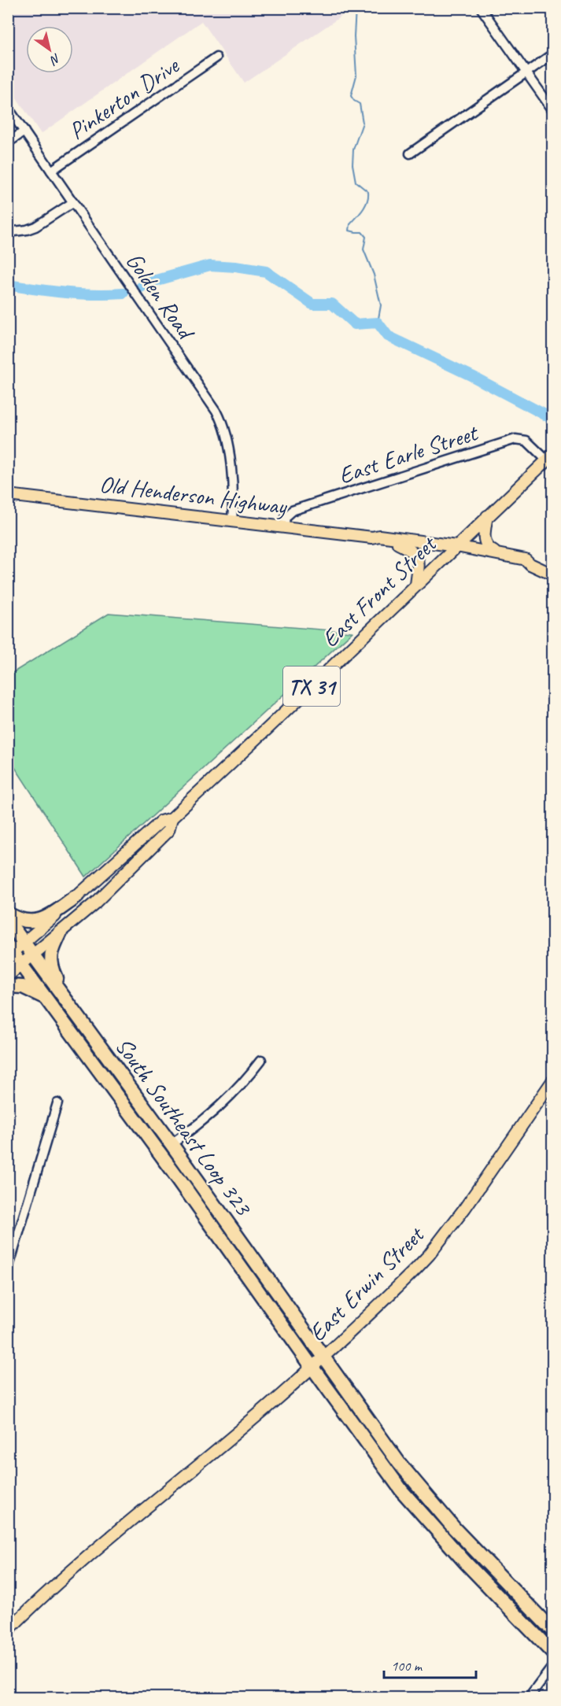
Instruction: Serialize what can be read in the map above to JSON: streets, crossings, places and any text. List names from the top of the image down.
{
  "streets": {
    "highway": ["South Southeast Loop 323"],
    "main road": [
      "Old Henderson Highway",
      "East Front Street",
      "TX 31",
      "East Erwin Street"
    ],
    "street": ["Pinkerton Drive", "Golden Road", "East Earle Street"]
  },
  "crossings": [
    ["Pinkerton Drive", "Golden Road"],
    ["Golden Road", "Old Henderson Highway"],
    ["East Earle Street", "Old Henderson Highway"],
    ["East Earle Street", "East Front Street"],
    ["Old Henderson Highway", "East Front Street"],
    ["East Front Street", "South Southeast Loop 323"],
    ["South Southeast Loop 323", "East Erwin Street"]
  ],
  "scale_bar": "100 m",
  "north": "bottom right"
}
